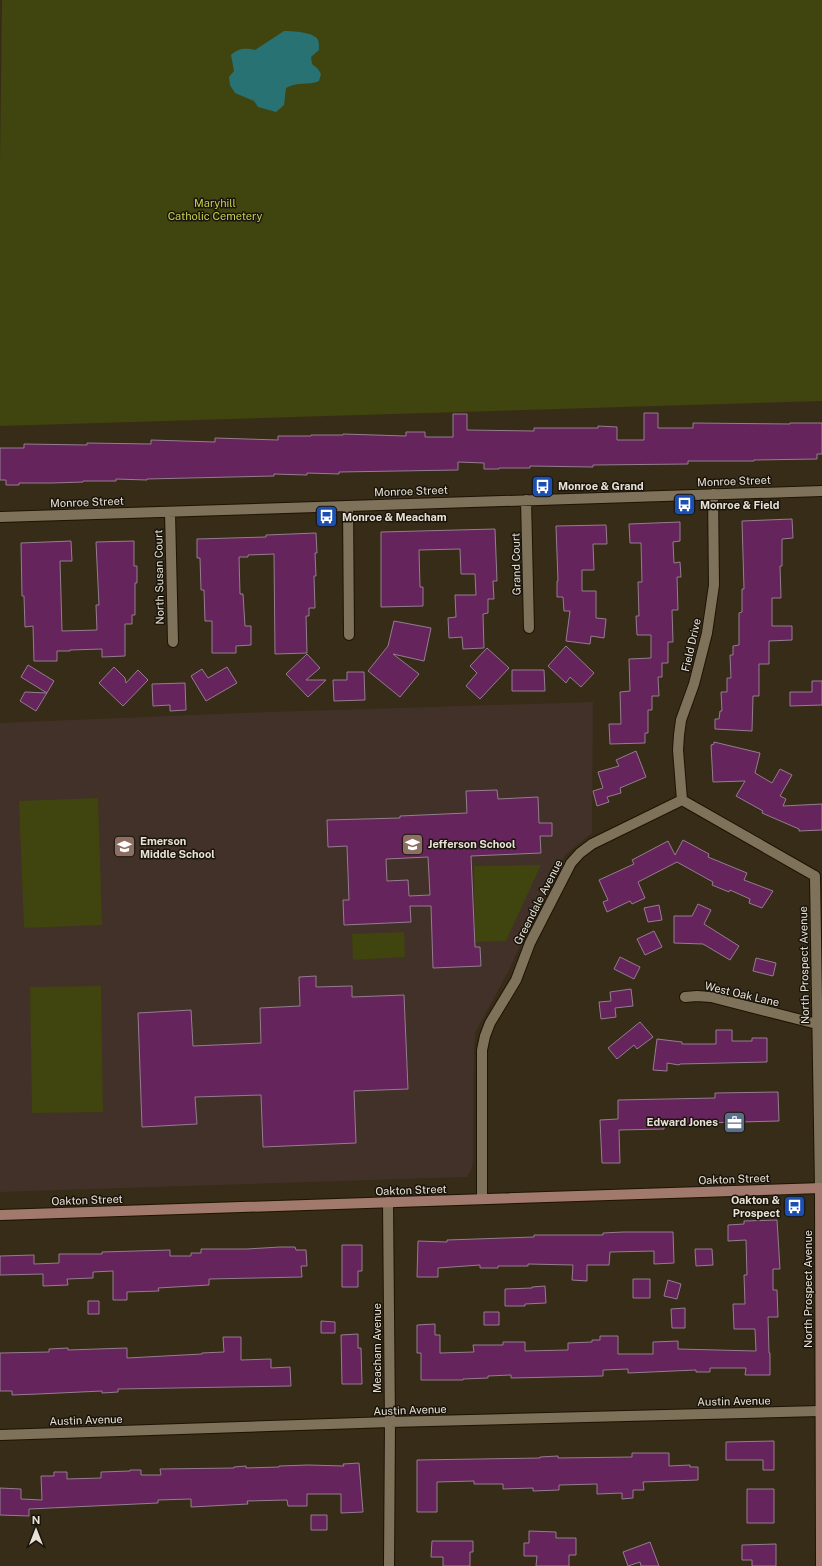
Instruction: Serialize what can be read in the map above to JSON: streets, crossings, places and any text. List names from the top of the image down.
{
  "streets": {
    "main road": ["North Prospect Avenue", "Oakton Street"],
    "street": [
      "Monroe Street",
      "Grand Court",
      "North Susan Court",
      "Field Drive",
      "Greendale Avenue",
      "West Oak Lane",
      "Meacham Avenue",
      "Austin Avenue"
    ]
  },
  "crossings": [
    ["Monroe Street", "Grand Court"],
    ["Monroe Street", "North Susan Court"],
    ["Monroe Street", "Field Drive"],
    ["Field Drive", "Greendale Avenue"],
    ["Greendale Avenue", "Oakton Street"],
    ["North Prospect Avenue", "West Oak Lane"],
    ["North Prospect Avenue", "Oakton Street"],
    ["North Prospect Avenue", "Austin Avenue"],
    ["Oakton Street", "Meacham Avenue"],
    ["Meacham Avenue", "Austin Avenue"]
  ],
  "parks": ["Maryhill Catholic Cemetery"],
  "places": {
    "bus stop": [
      "Monroe & Grand",
      "Monroe & Field",
      "Monroe & Meacham",
      "Oakton & Prospect"
    ],
    "school or university": ["Jefferson School", "Emerson Middle School"],
    "office": ["Edward Jones"]
  },
  "north": "top"
}
